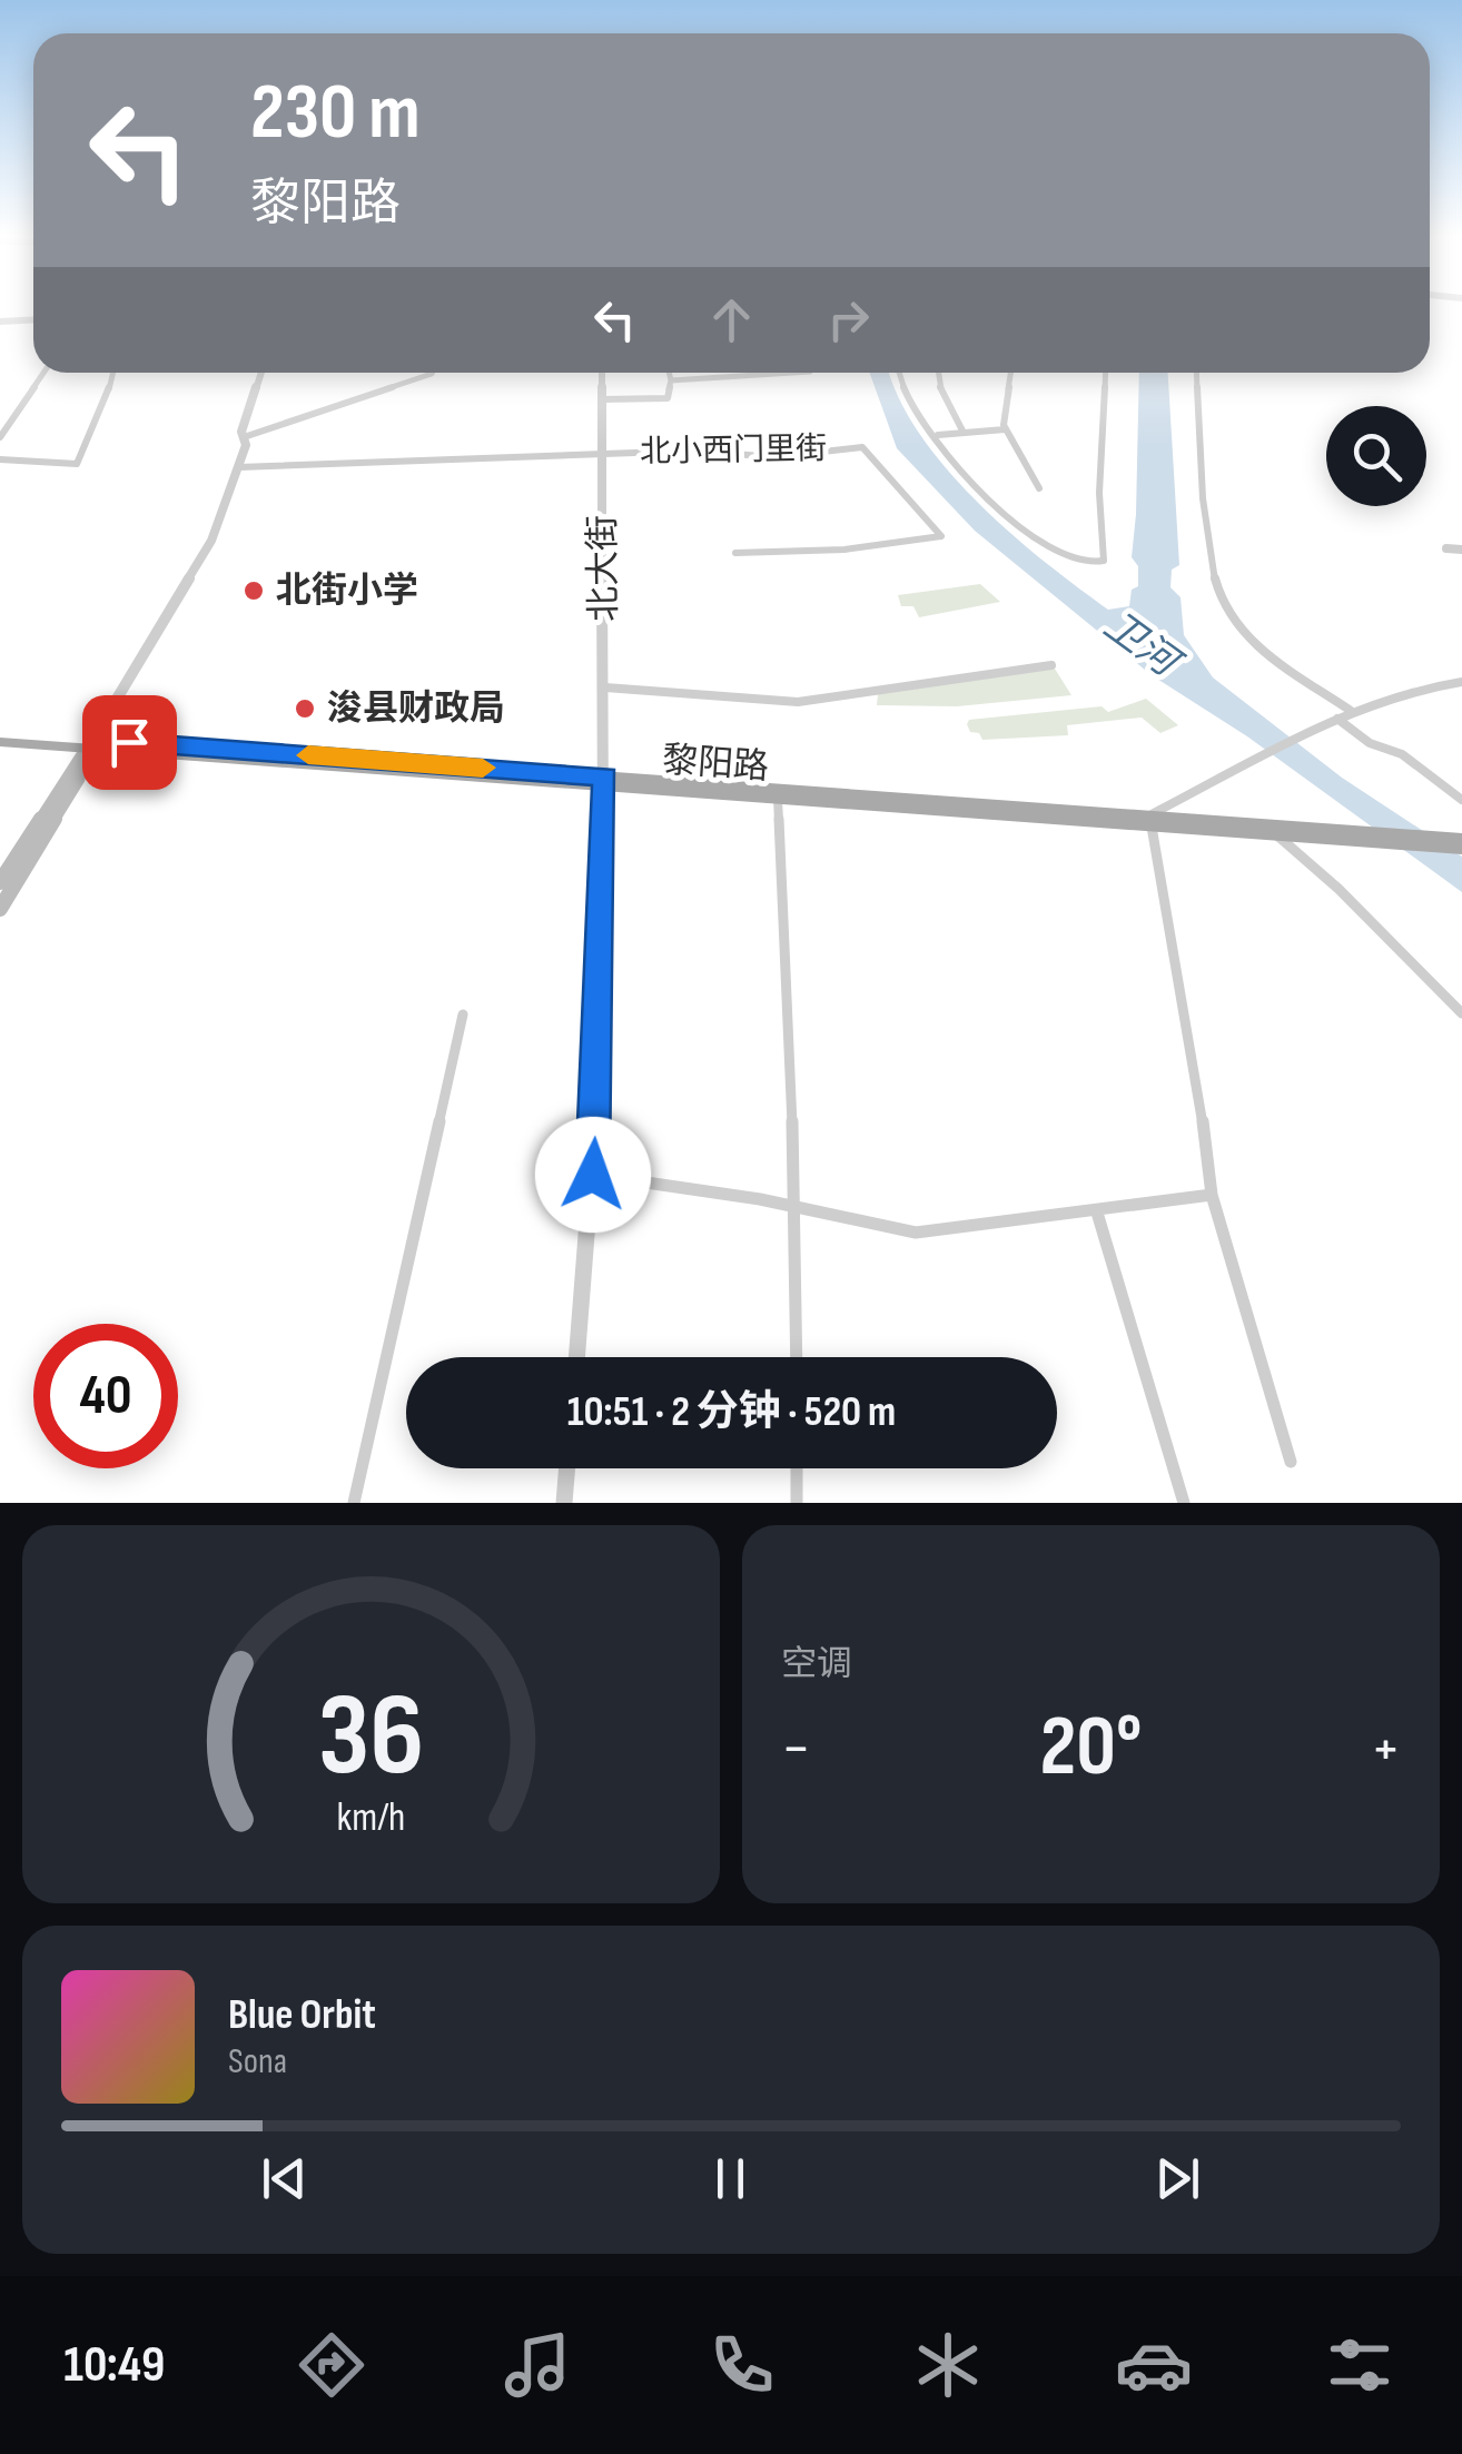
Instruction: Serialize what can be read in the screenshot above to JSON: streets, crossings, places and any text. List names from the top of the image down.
{
  "streets": {
    "main road": ["黎阳路"],
    "street": ["北小西门里街", "北大街"]
  },
  "crossings": [
    ["北小西门里街", "北大街"],
    ["北大街", "黎阳路"]
  ],
  "water": ["卫河"],
  "places": ["北街小学", "浚县财政局"],
  "page": {
    "turn": ["230 m", "黎阳路"],
    "limit": "40",
    "trip": "10:51 · 2 分钟 · 520 m",
    "tile": "空调",
    "heat": ["−", "20°", "+"],
    "song": ["Blue Orbit", "Sona"],
    "tabs": "10:49",
    "gauge": ["36", "km/h"]
  }
}
